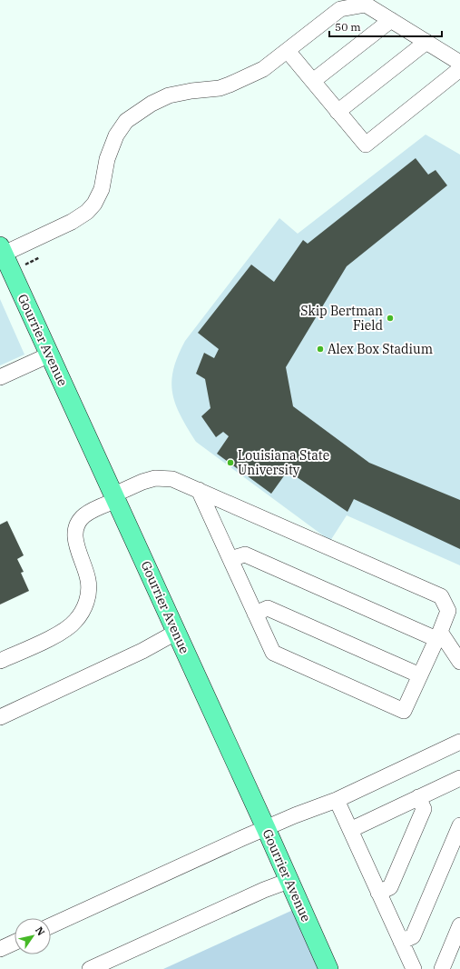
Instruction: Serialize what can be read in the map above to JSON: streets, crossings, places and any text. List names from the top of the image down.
{
  "streets": {
    "main road": ["Gourrier Avenue"]
  },
  "places": ["Skip Bertman Field", "Alex Box Stadium", "Louisiana State University"],
  "scale_bar": "50 m",
  "north": "top right"
}
